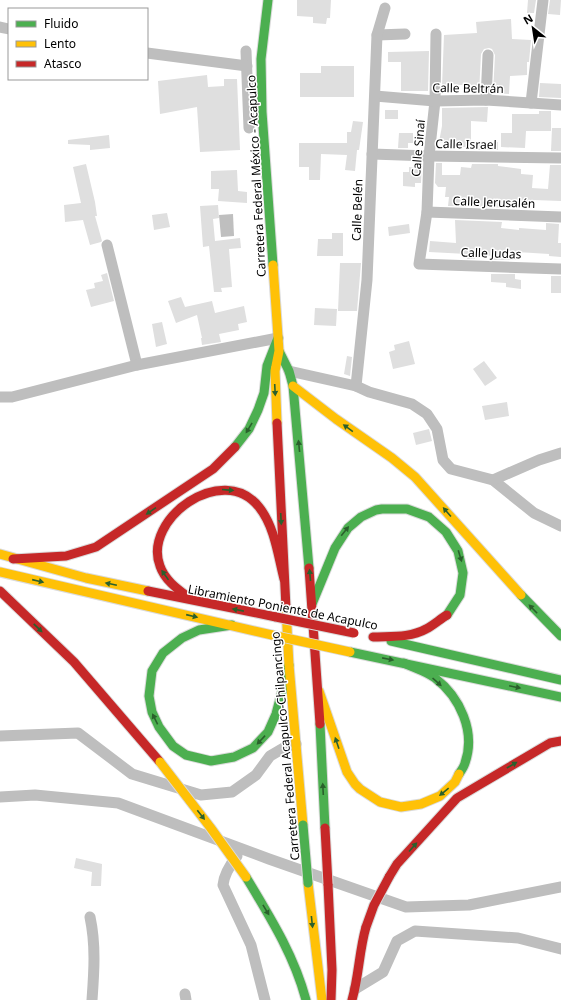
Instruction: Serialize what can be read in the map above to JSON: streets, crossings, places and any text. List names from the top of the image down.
{
  "streets": {
    "main road": ["Carretera Federal México - Acapulco", "Libramiento Poniente de Acapulco", "Carretera Federal Acapulco-Chilpancingo"],
    "street": [
      "Calle Beltrán",
      "Calle Israel",
      "Calle Sinaí",
      "Calle Jerusalén",
      "Calle Belén",
      "Calle Judas"
    ]
  },
  "crossings": [
    ["Calle Beltrán", "Calle Sinaí"],
    ["Calle Beltrán", "Calle Belén"],
    ["Calle Israel", "Calle Sinaí"],
    ["Calle Israel", "Calle Belén"],
    ["Calle Sinaí", "Calle Jerusalén"],
    ["Calle Sinaí", "Calle Judas"],
    ["Carretera Federal México - Acapulco", "Carretera Federal Acapulco-Chilpancingo"]
  ],
  "legend": ["Fluido", "Lento", "Atasco"],
  "north": "top left"
}
